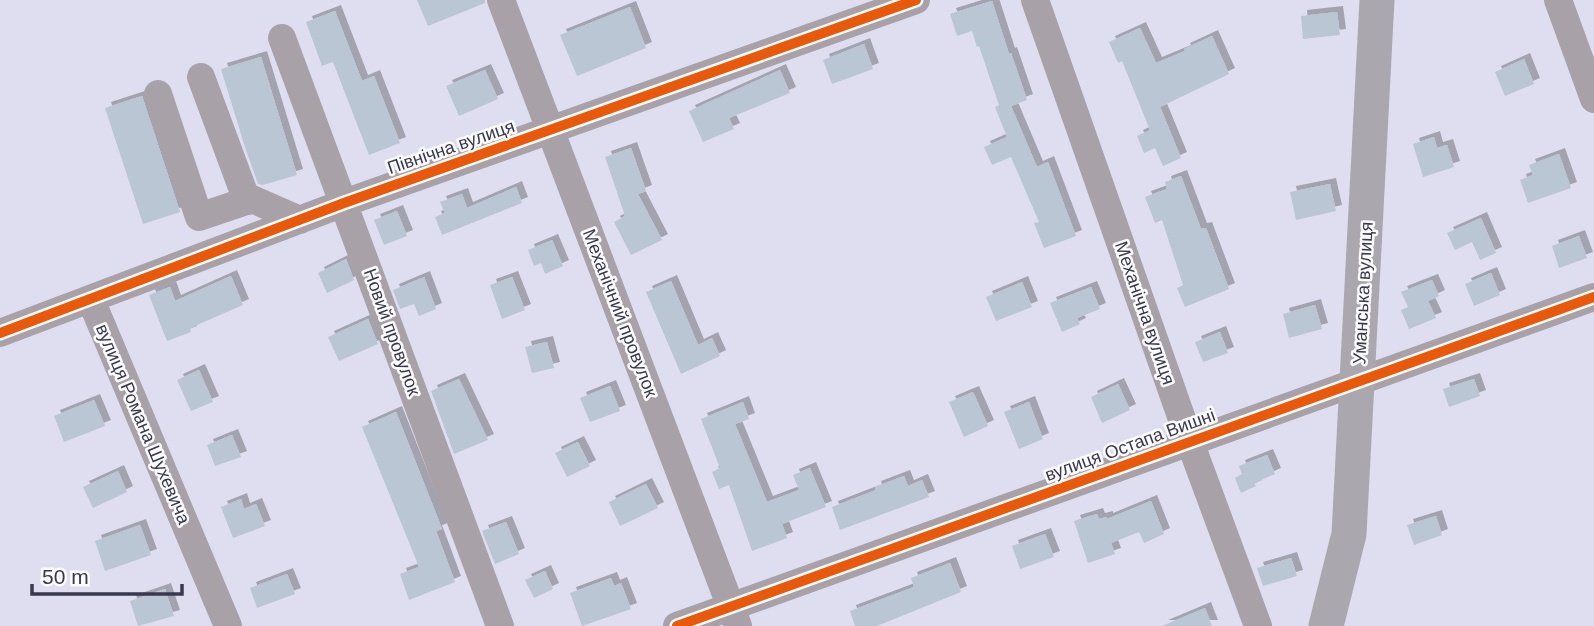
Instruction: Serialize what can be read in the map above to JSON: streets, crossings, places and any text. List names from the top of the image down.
{
  "streets": {
    "main road": ["Уманська вулиця"],
    "street": [
      "Північна вулиця",
      "Механічний провулок",
      "Механічна вулиця",
      "Новий провулок",
      "вулиця Романа Шухевича",
      "вулиця Остапа Вишні"
    ]
  },
  "crossings": [
    ["Північна вулиця", "Механічний провулок"],
    ["Північна вулиця", "Новий провулок"],
    ["Північна вулиця", "вулиця Романа Шухевича"],
    ["Уманська вулиця", "вулиця Остапа Вишні"],
    ["Механічний провулок", "вулиця Остапа Вишні"],
    ["Механічна вулиця", "вулиця Остапа Вишні"]
  ],
  "scale_bar": "50 m"
}
